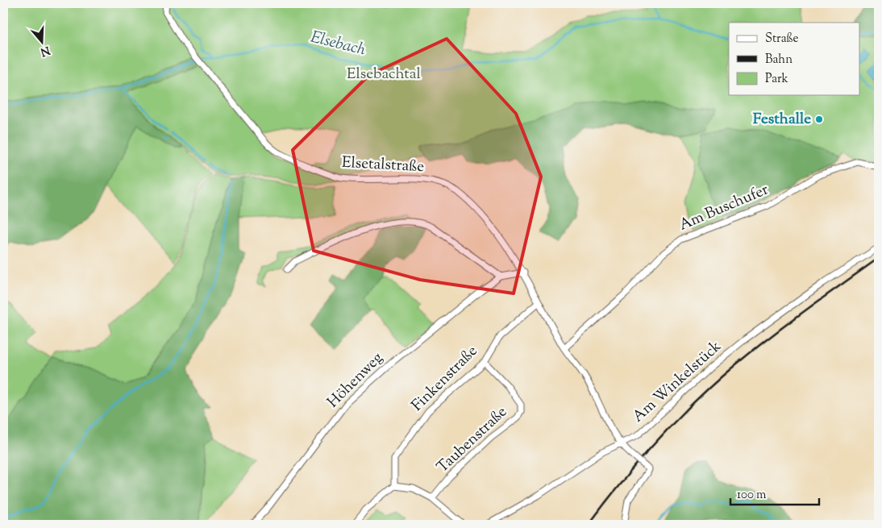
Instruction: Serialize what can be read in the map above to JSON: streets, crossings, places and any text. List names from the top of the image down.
{
  "streets": {
    "street": [
      "Elsetalstraße",
      "Am Buschufer",
      "Finkenstraße",
      "Höhenweg",
      "Am Winkelstück",
      "Taubenstraße"
    ]
  },
  "crossings": [
    ["Elsetalstraße", "Am Buschufer"],
    ["Elsetalstraße", "Finkenstraße"],
    ["Elsetalstraße", "Am Winkelstück"],
    ["Finkenstraße", "Taubenstraße"]
  ],
  "water": ["Elsebach"],
  "parks": ["Elsebachtal"],
  "places": ["Festhalle"],
  "legend": ["Straße", "Bahn", "Park"],
  "scale_bar": "100 m",
  "north": "bottom"
}
